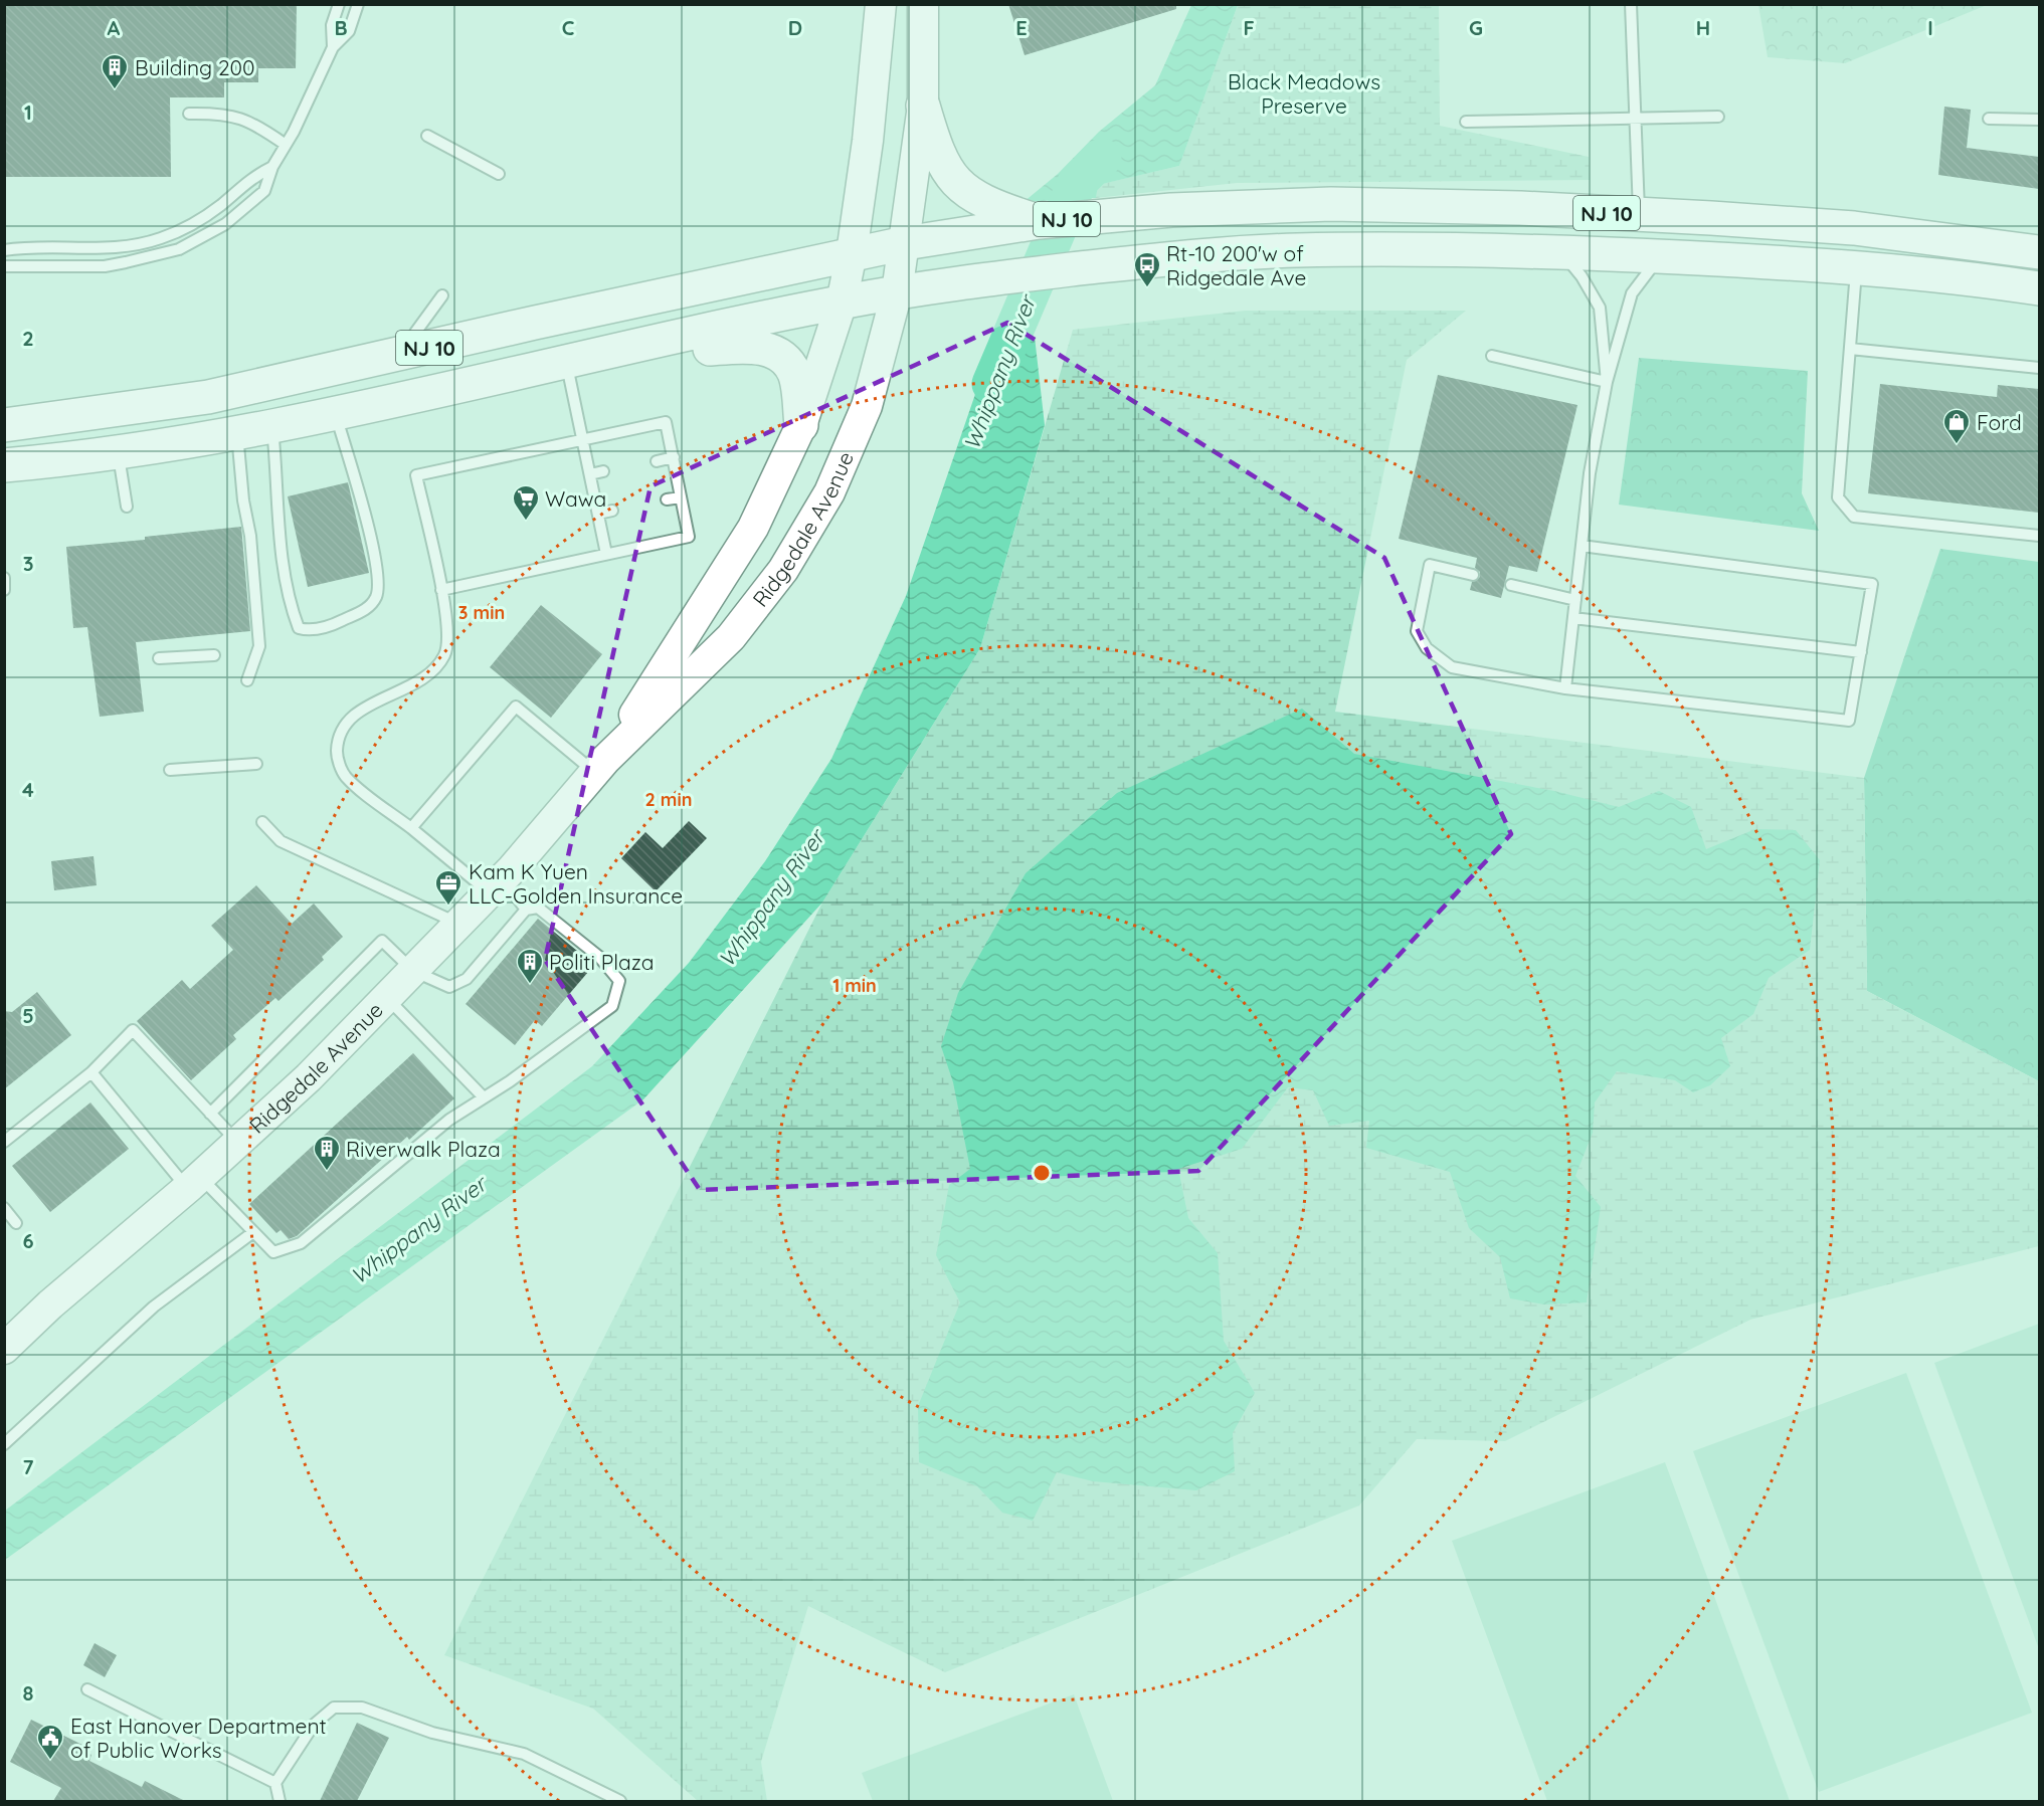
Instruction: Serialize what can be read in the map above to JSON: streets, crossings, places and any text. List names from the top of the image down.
{
  "streets": {
    "main road": ["NJ 10", "Ridgedale Avenue"]
  },
  "crossings": [
    ["NJ 10", "Ridgedale Avenue"]
  ],
  "water": ["Whippany River"],
  "parks": ["Black Meadows Preserve"],
  "places": {
    "building": ["Building 200", "Politi Plaza", "Riverwalk Plaza"],
    "bus stop": ["Rt-10 200'w of Ridgedale Ave"],
    "shop": ["Ford"],
    "supermarket": ["Wawa"],
    "office": ["Kam K Yuen LLC-Golden Insurance"],
    "public building": ["East Hanover Department of Public Works"]
  },
  "grid": {
    "columns": [
      "A",
      "B",
      "C",
      "D",
      "E",
      "F",
      "G",
      "H",
      "I"
    ],
    "rows": [
      "1",
      "2",
      "3",
      "4",
      "5",
      "6",
      "7",
      "8"
    ]
  },
  "rings": ["3 min", "2 min", "1 min"]
}
